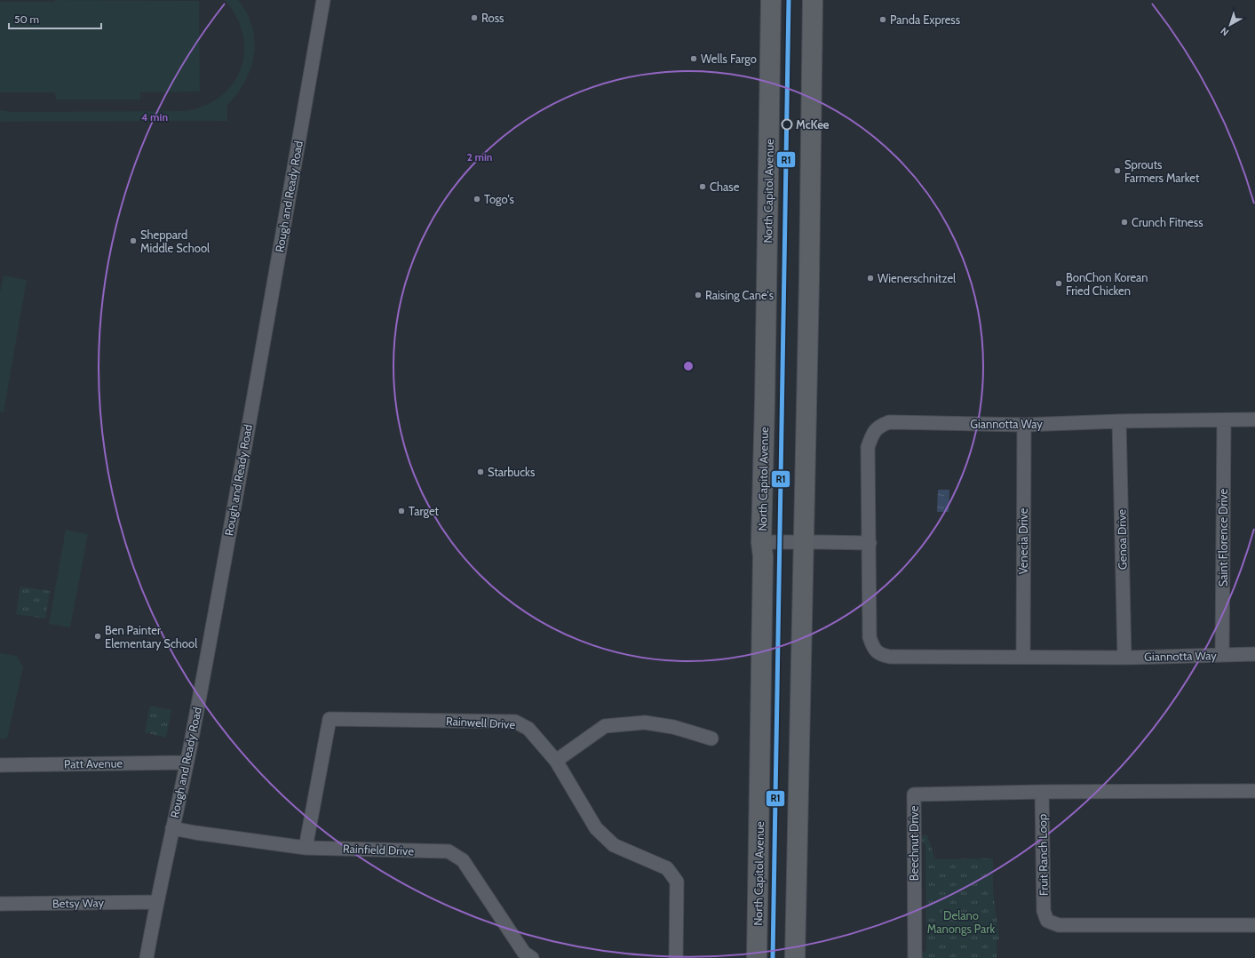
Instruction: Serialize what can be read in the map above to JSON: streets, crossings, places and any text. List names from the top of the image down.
{
  "streets": {
    "main road": ["North Capitol Avenue"],
    "street": [
      "Rough and Ready Road",
      "Giannotta Way",
      "Saint Florence Drive",
      "Genoa Drive",
      "Venecia Drive",
      "Rainwell Drive",
      "Patt Avenue",
      "Beechnut Drive",
      "Rainfield Drive",
      "Fruit Ranch Loop",
      "Betsy Way"
    ]
  },
  "crossings": [
    ["Rough and Ready Road", "Patt Avenue"],
    ["Rough and Ready Road", "Rainfield Drive"],
    ["Rough and Ready Road", "Betsy Way"],
    ["Giannotta Way", "Saint Florence Drive"],
    ["Giannotta Way", "Genoa Drive"],
    ["Giannotta Way", "Venecia Drive"],
    ["Rainwell Drive", "Rainfield Drive"],
    ["Beechnut Drive", "Fruit Ranch Loop"]
  ],
  "parks": ["Delano Manongs Park"],
  "places": [
    "Ross",
    "Panda Express",
    "Wells Fargo",
    "McKee",
    "Sprouts Farmers Market",
    "Chase",
    "Togo's",
    "Crunch Fitness",
    "Sheppard Middle School",
    "Wienerschnitzel",
    "BonChon Korean Fried Chicken",
    "Raising Cane's",
    "Starbucks",
    "Target",
    "Ben Painter Elementary School"
  ],
  "lines": ["transit line R1"],
  "scale_bar": "50 m",
  "north": "bottom left",
  "rings": ["4 min", "2 min"]
}
